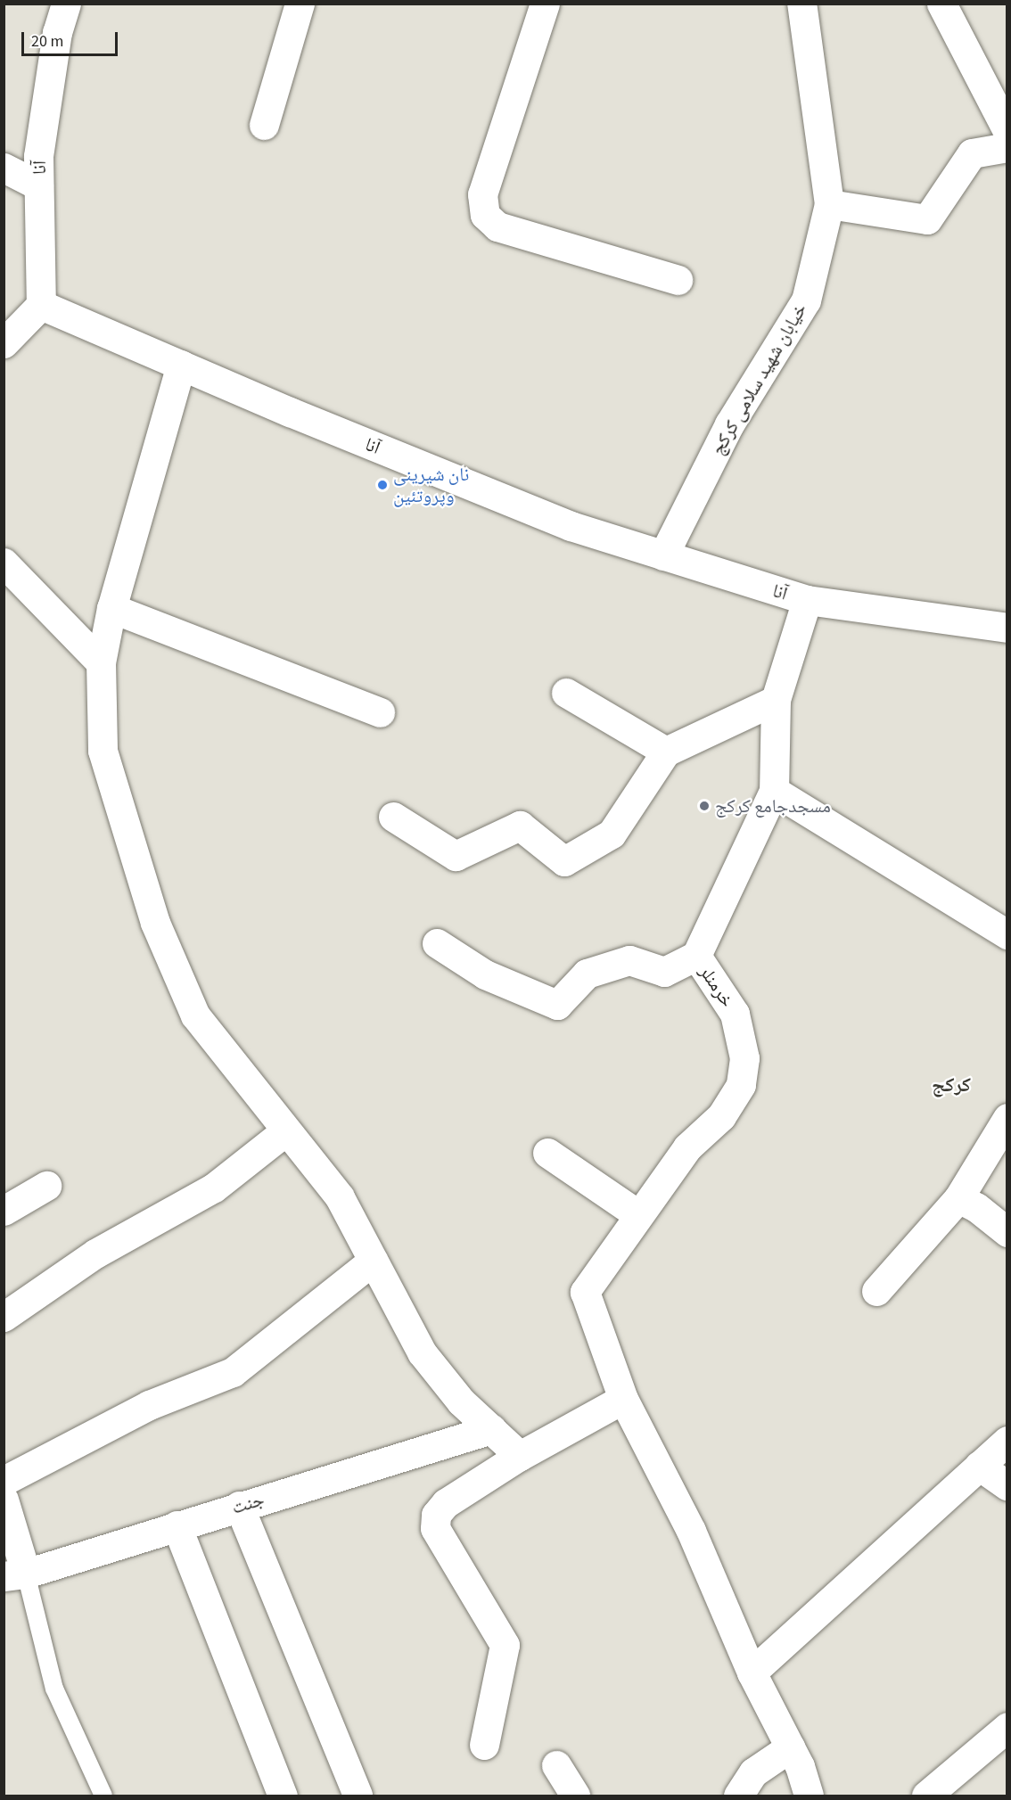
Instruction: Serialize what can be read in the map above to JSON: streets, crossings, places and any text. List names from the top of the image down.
{
  "streets": {
    "street": [
      "آنا",
      "خیابان شهید سلامی کرکج",
      "خرمنلر",
      "جنت"
    ]
  },
  "crossings": [
    ["آنا", "خیابان شهید سلامی کرکج"],
    ["آنا", "خرمنلر"]
  ],
  "districts": ["کرکج"],
  "places": ["نان شیرینی وپروتئین", "مسجدجامع کرکج"],
  "scale_bar": "20 m"
}
